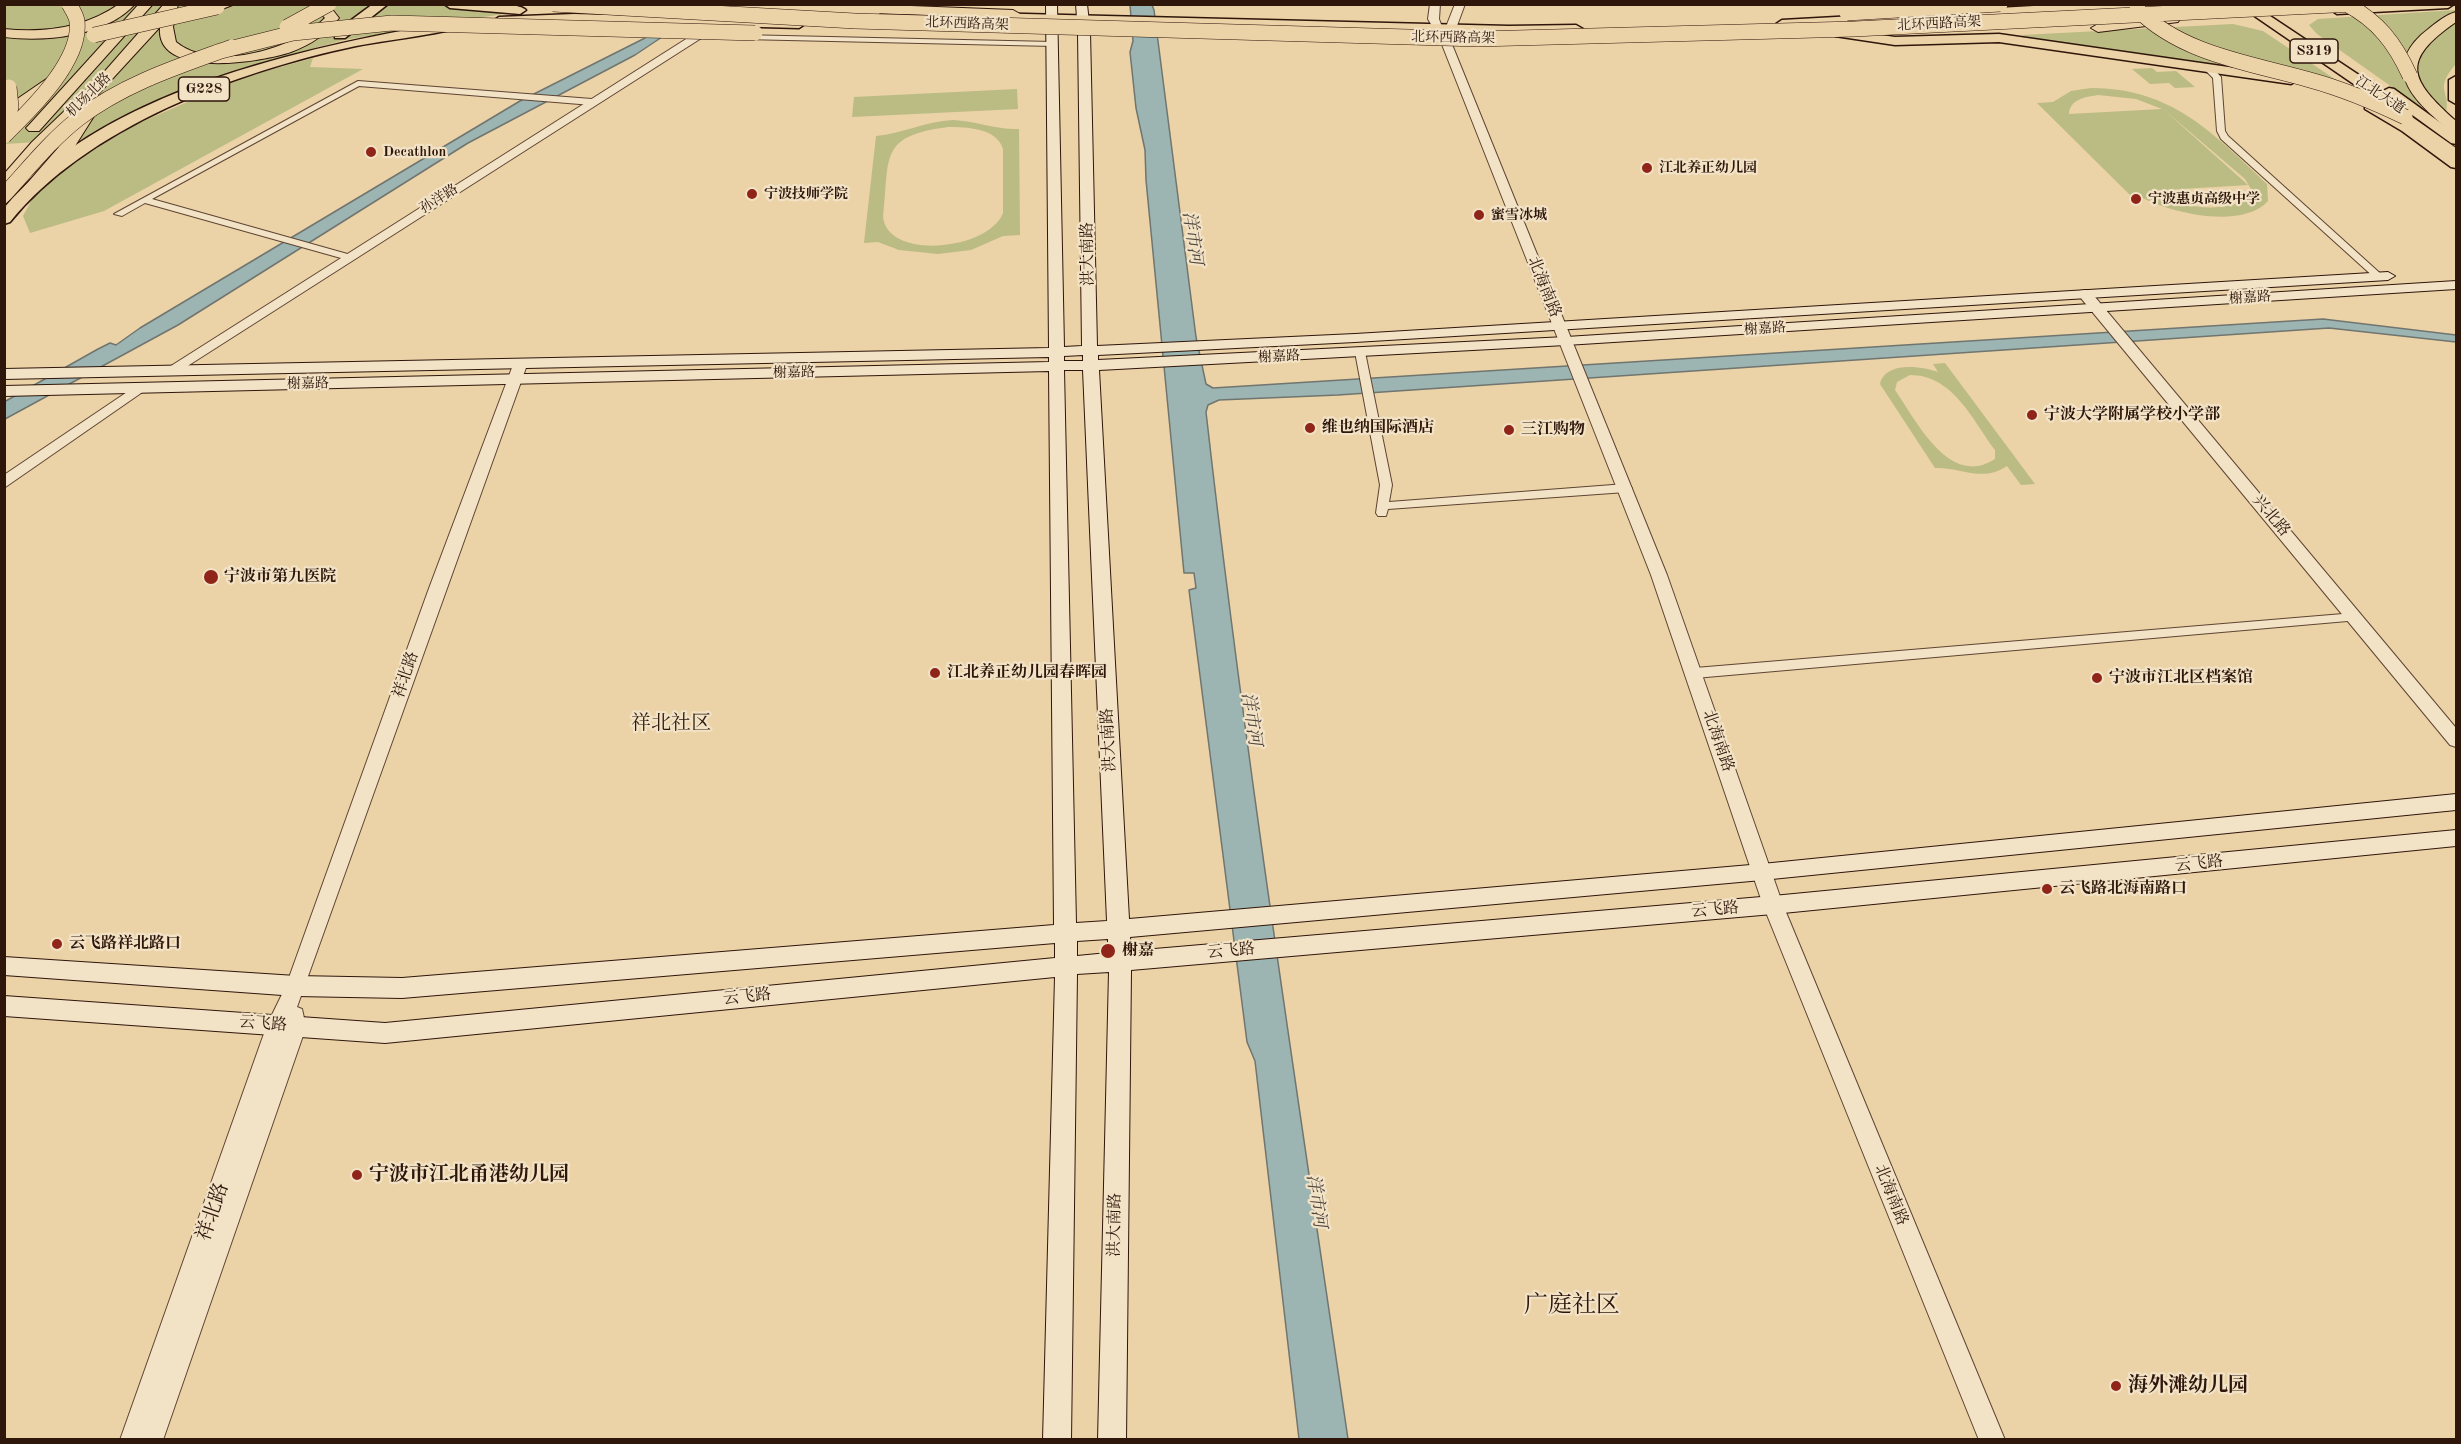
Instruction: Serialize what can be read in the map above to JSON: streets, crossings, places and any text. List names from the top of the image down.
{
  "streets": {
    "highway": ["北环西路高架", "机场北路"],
    "main road": [
      "S319",
      "G228",
      "江北大道",
      "洪大南路",
      "榭嘉路",
      "云飞路"
    ],
    "street": [
      "孙洋路",
      "北海南路",
      "兴北路",
      "祥北路"
    ]
  },
  "crossings": [
    ["北环西路高架", "江北大道"],
    ["孙洋路", "榭嘉路"],
    ["洪大南路", "榭嘉路"],
    ["洪大南路", "云飞路"],
    ["北海南路", "榭嘉路"],
    ["北海南路", "云飞路"],
    ["榭嘉路", "兴北路"],
    ["榭嘉路", "祥北路"],
    ["祥北路", "云飞路"]
  ],
  "districts": ["祥北社区", "广庭社区"],
  "water": ["洋市河"],
  "places": [
    "Decathlon",
    "江北养正幼儿园",
    "宁波技师学院",
    "宁波惠贞高级中学",
    "蜜雪冰城",
    "宁波大学附属学校小学部",
    "维也纳国际酒店",
    "三江购物",
    "宁波市第九医院",
    "江北养正幼儿园春晖园",
    "宁波市江北区档案馆",
    "云飞路北海南路口",
    "云飞路祥北路口",
    "榭嘉",
    "宁波市江北甬港幼儿园",
    "海外滩幼儿园"
  ]
}
